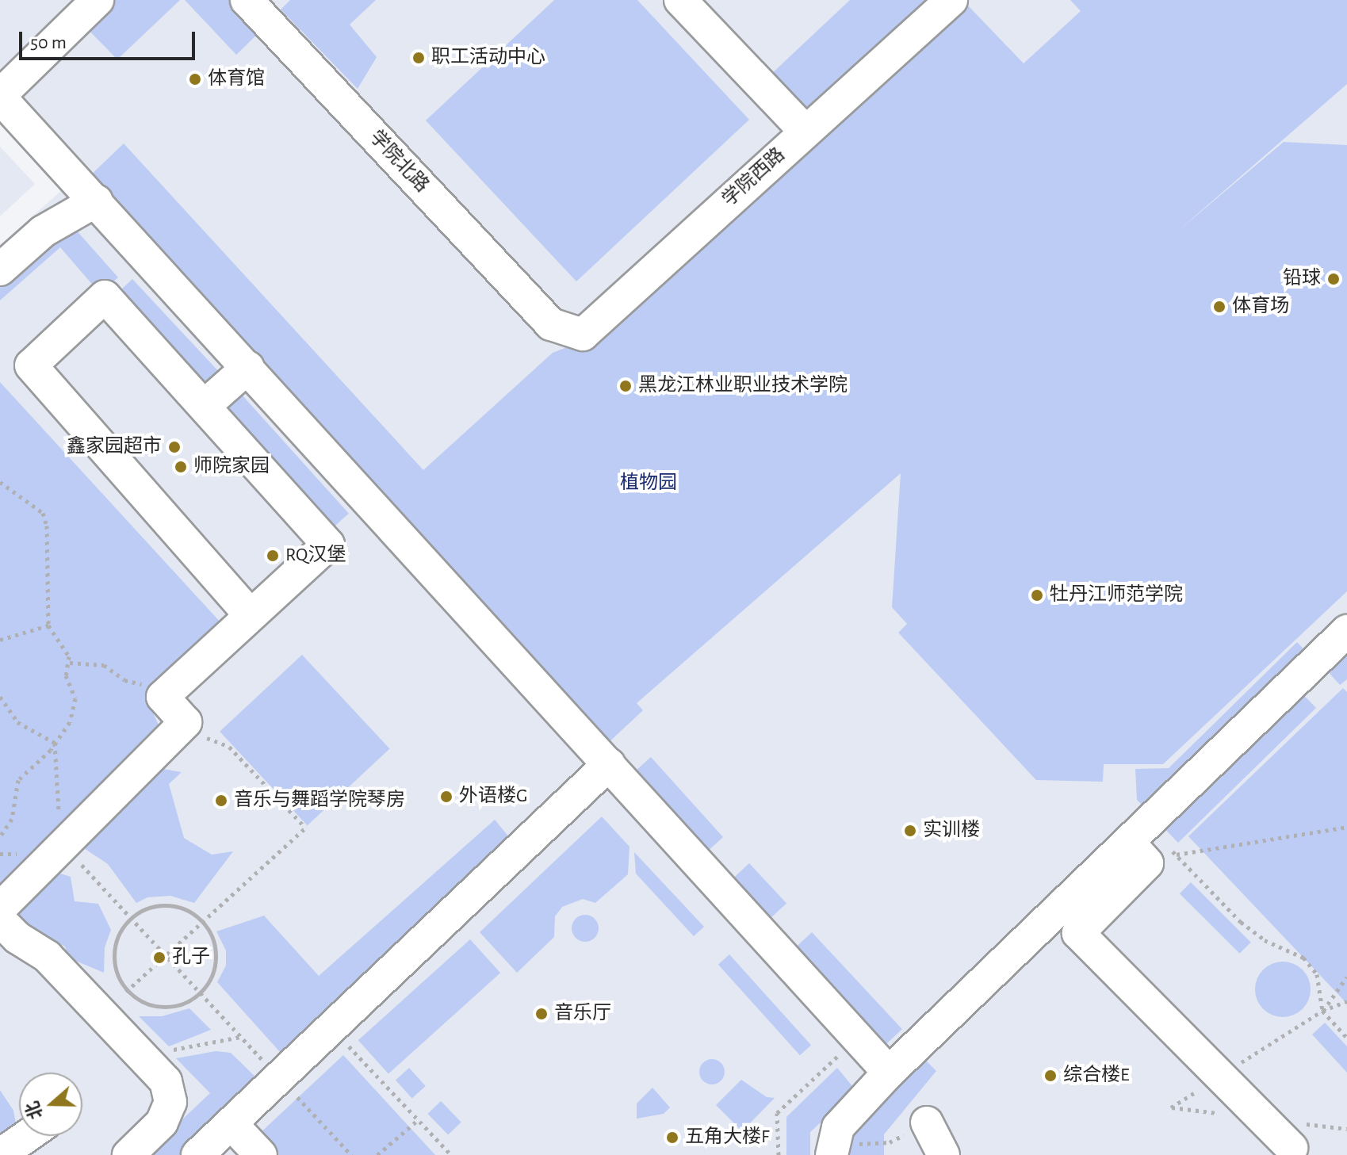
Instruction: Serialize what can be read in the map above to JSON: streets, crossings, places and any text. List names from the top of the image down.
{
  "streets": {
    "street": ["学院北路", "学院西路"]
  },
  "crossings": [
    ["学院北路", "学院西路"]
  ],
  "parks": ["植物园"],
  "places": [
    "职工活动中心",
    "体育馆",
    "铅球",
    "体育场",
    "黑龙江林业职业技术学院",
    "鑫家园超市",
    "师院家园",
    "RQ汉堡",
    "牡丹江师范学院",
    "外语楼G",
    "音乐与舞蹈学院琴房",
    "实训楼",
    "孔子",
    "音乐厅",
    "综合楼E",
    "五角大楼F"
  ],
  "scale_bar": "50 m",
  "north": "left"
}
